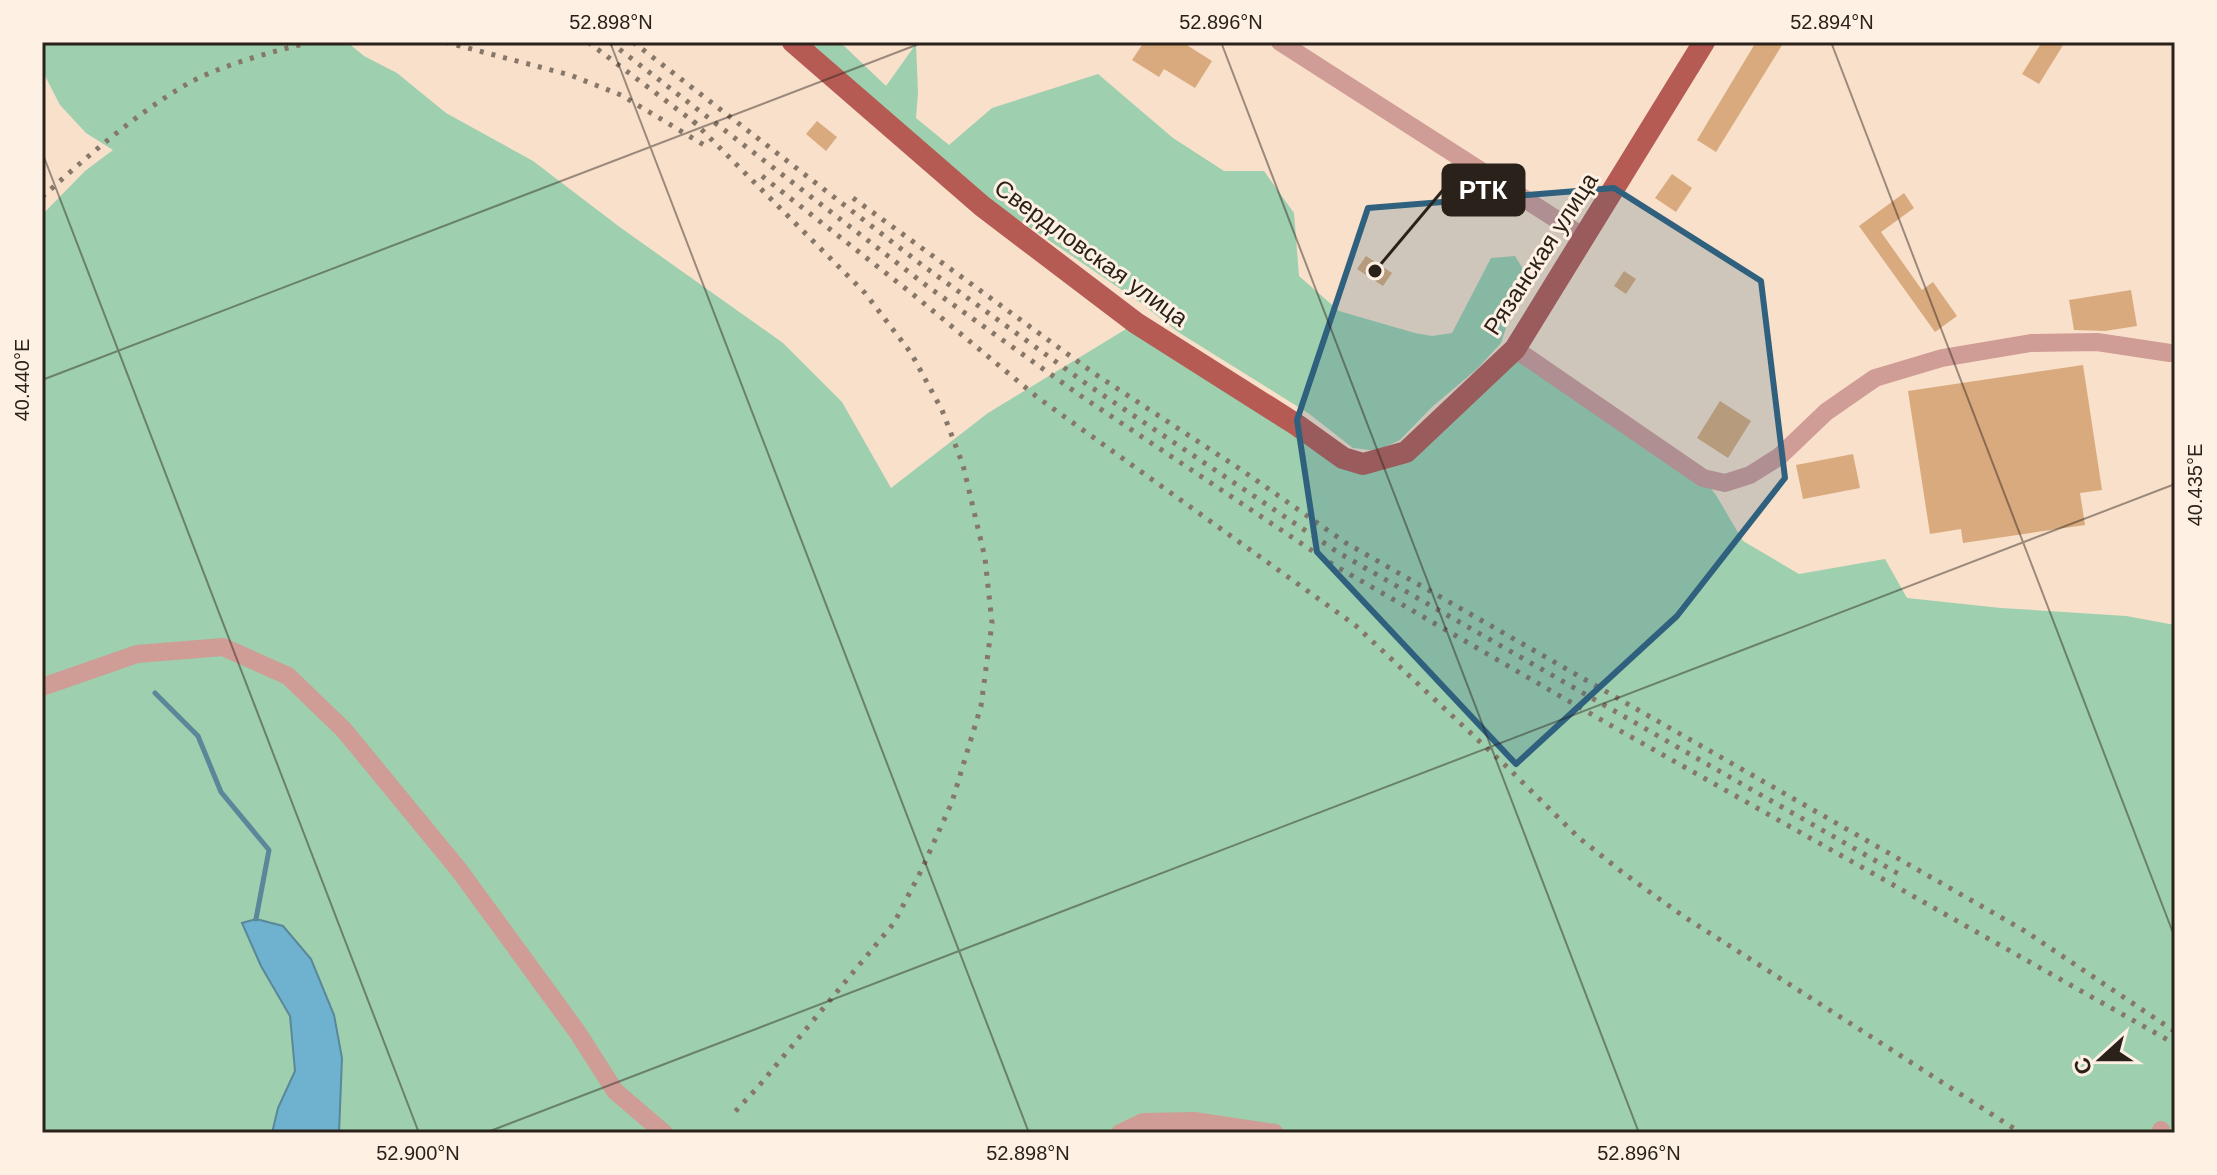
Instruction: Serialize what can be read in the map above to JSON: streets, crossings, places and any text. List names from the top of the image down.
{
  "streets": {
    "main road": ["Свердловская улица", "Рязанская улица"]
  },
  "crossings": [
    ["Свердловская улица", "Рязанская улица"]
  ],
  "places": ["РТК"],
  "north": "left",
  "coordinates": [
    "52.898°N",
    "52.896°N",
    "52.894°N",
    "40.440°E",
    "40.435°E",
    "52.900°N"
  ]
}
